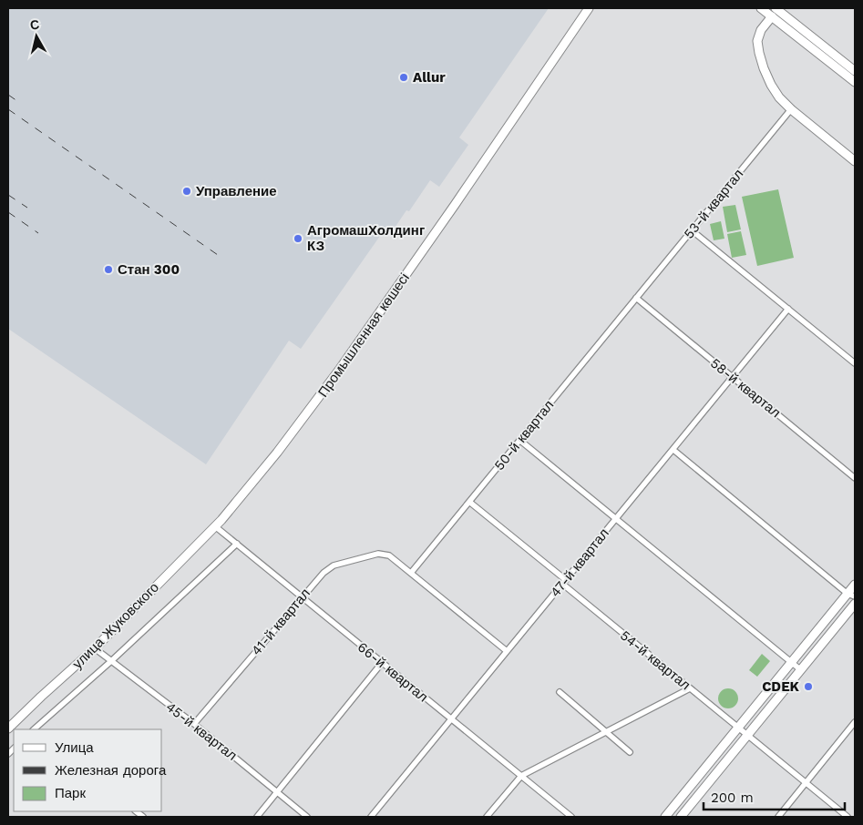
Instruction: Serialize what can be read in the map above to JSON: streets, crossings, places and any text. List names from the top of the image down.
{
  "streets": {
    "street": [
      "53-й квартал",
      "Промышленная көшесі",
      "58-й квартал",
      "50-й квартал",
      "47-й квартал",
      "41-й квартал",
      "улица Жуковского",
      "54-й квартал",
      "66-й квартал",
      "45-й квартал"
    ]
  },
  "crossings": [
    ["53-й квартал", "58-й квартал"],
    ["53-й квартал", "50-й квартал"],
    ["Промышленная көшесі", "улица Жуковского"],
    ["Промышленная көшесі", "66-й квартал"],
    ["58-й квартал", "50-й квартал"],
    ["58-й квартал", "47-й квартал"],
    ["50-й квартал", "41-й квартал"],
    ["50-й квартал", "54-й квартал"],
    ["47-й квартал", "54-й квартал"],
    ["47-й квартал", "66-й квартал"],
    ["41-й квартал", "66-й квартал"],
    ["41-й квартал", "45-й квартал"],
    ["улица Жуковского", "66-й квартал"],
    ["улица Жуковского", "45-й квартал"]
  ],
  "places": [
    "Allur",
    "Управление",
    "АгромашХолдинг КЗ",
    "Стан 300",
    "CDEK"
  ],
  "legend": ["Улица", "Железная дорога", "Парк"],
  "scale_bar": "200 m",
  "north": "top"
}
